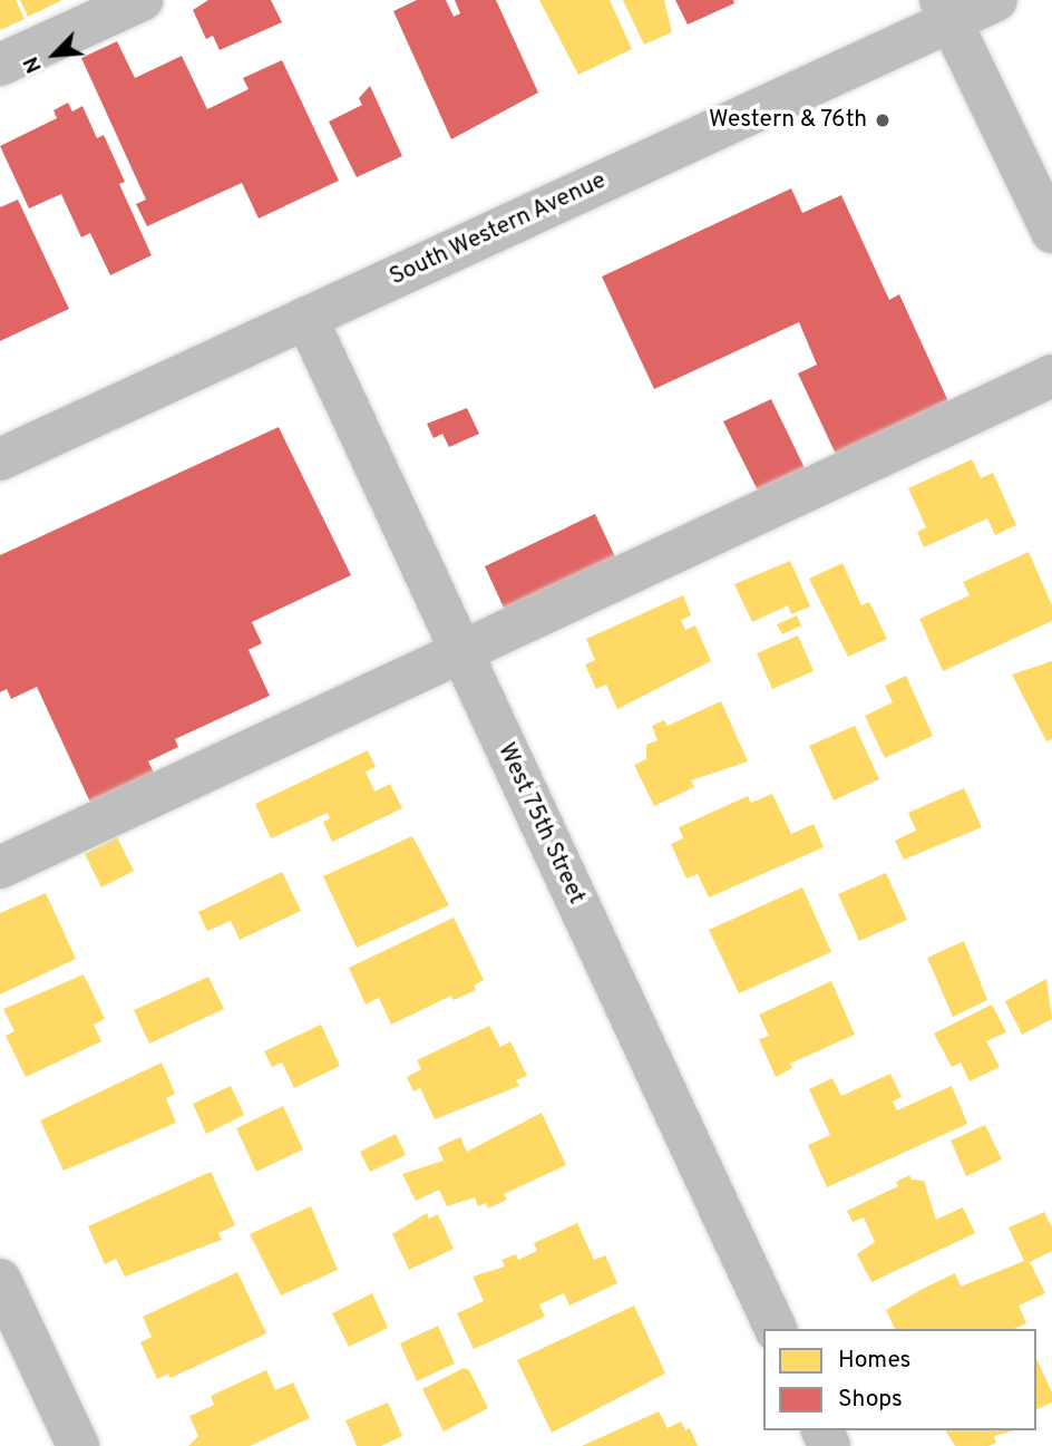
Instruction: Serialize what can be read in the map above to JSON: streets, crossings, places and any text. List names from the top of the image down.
{
  "streets": {
    "street": ["South Western Avenue", "West 75th Street"]
  },
  "crossings": [
    ["South Western Avenue", "West 75th Street"]
  ],
  "places": ["Western & 76th"],
  "legend": ["Homes", "Shops"],
  "north": "bottom left"
}
